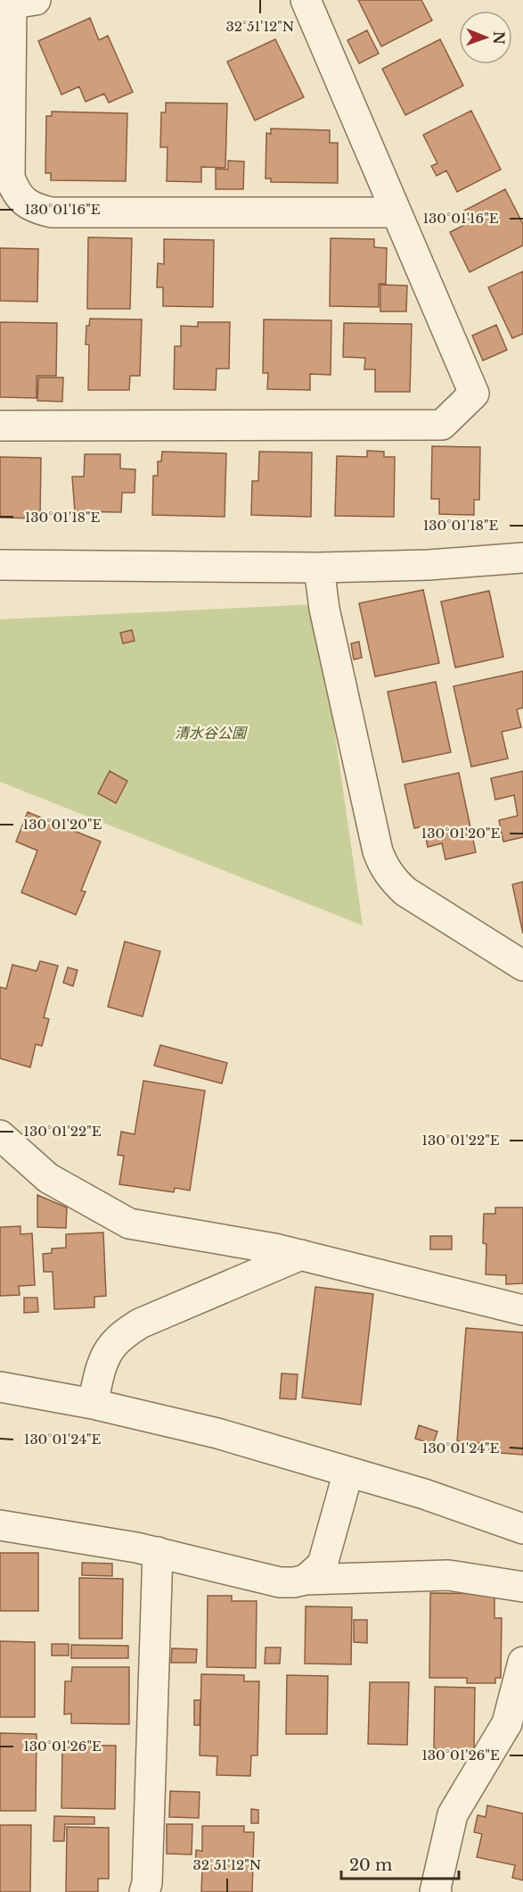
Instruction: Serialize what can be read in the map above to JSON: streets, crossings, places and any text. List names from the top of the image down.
{
  "parks": ["清水谷公園"],
  "scale_bar": "20 m",
  "north": "right",
  "coordinates": [
    "32°51'12\"N",
    "130°01'16\"E",
    "130°01'18\"E",
    "130°01'20\"E",
    "130°01'22\"E",
    "130°01'24\"E",
    "130°01'26\"E"
  ]
}
